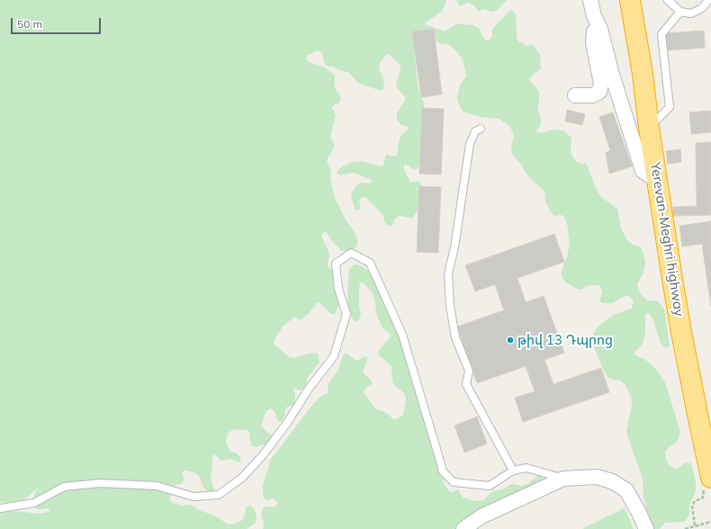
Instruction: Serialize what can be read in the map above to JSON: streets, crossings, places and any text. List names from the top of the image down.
{
  "streets": {
    "highway": ["Yerevan-Meghri highway"]
  },
  "places": ["թիվ 13 Դպրոց"],
  "scale_bar": "50 m"
}
